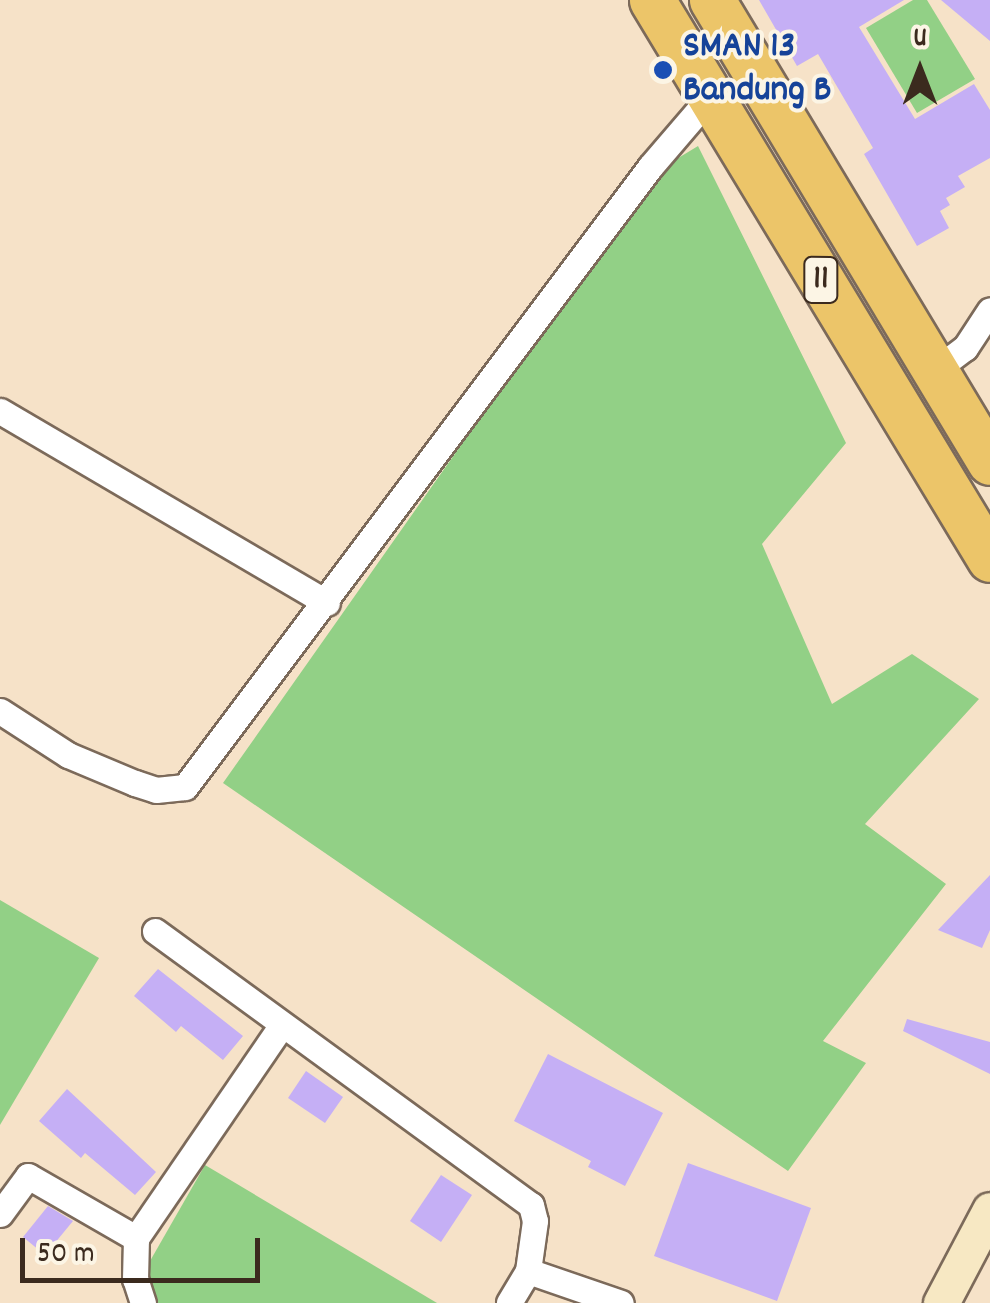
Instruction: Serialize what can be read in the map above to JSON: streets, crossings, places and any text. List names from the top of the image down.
{
  "streets": {
    "highway": ["11"]
  },
  "places": ["SMAN 13 Bandung B"],
  "scale_bar": "50 m",
  "north": "top"
}
